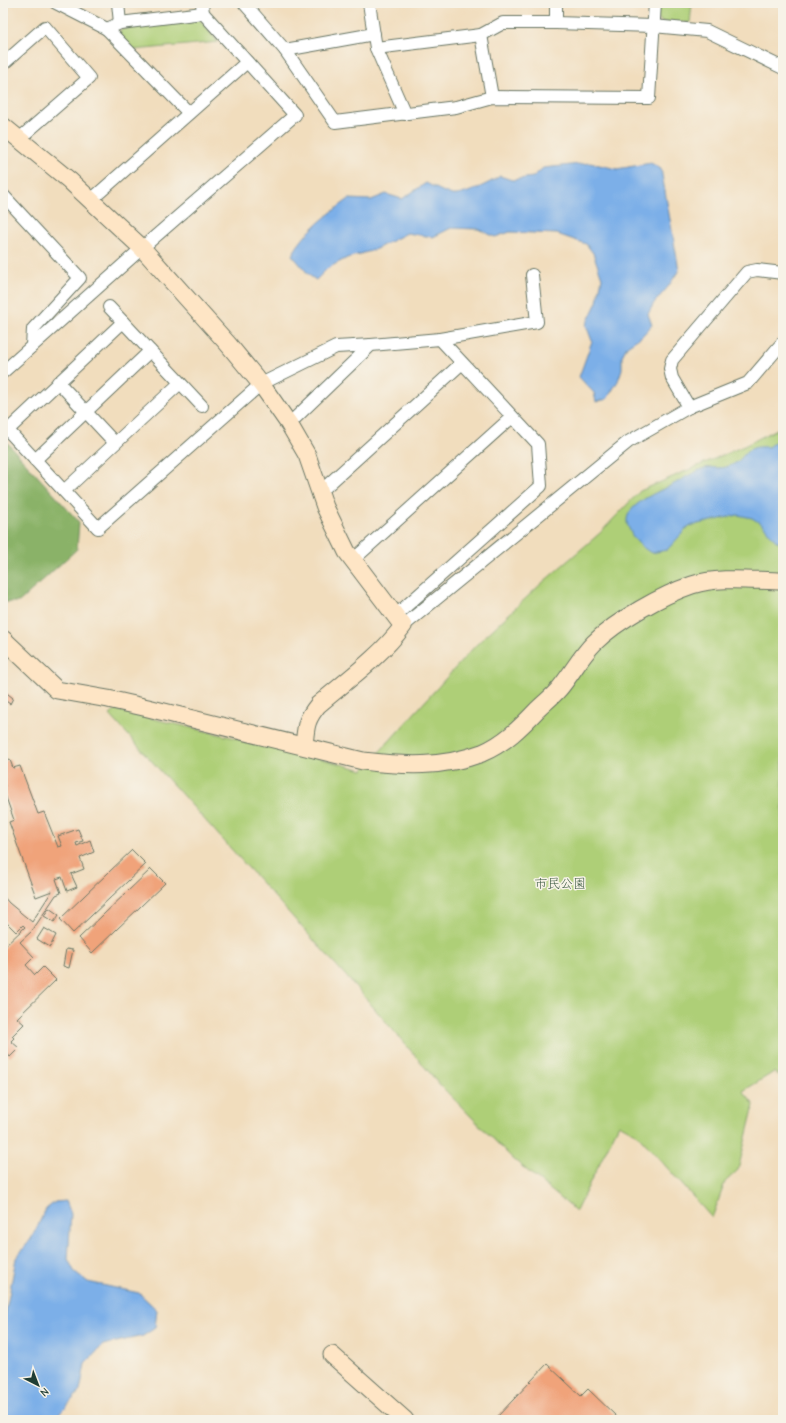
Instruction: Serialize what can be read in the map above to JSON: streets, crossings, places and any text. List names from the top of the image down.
{
  "parks": ["市民公園"],
  "north": "bottom right"
}
